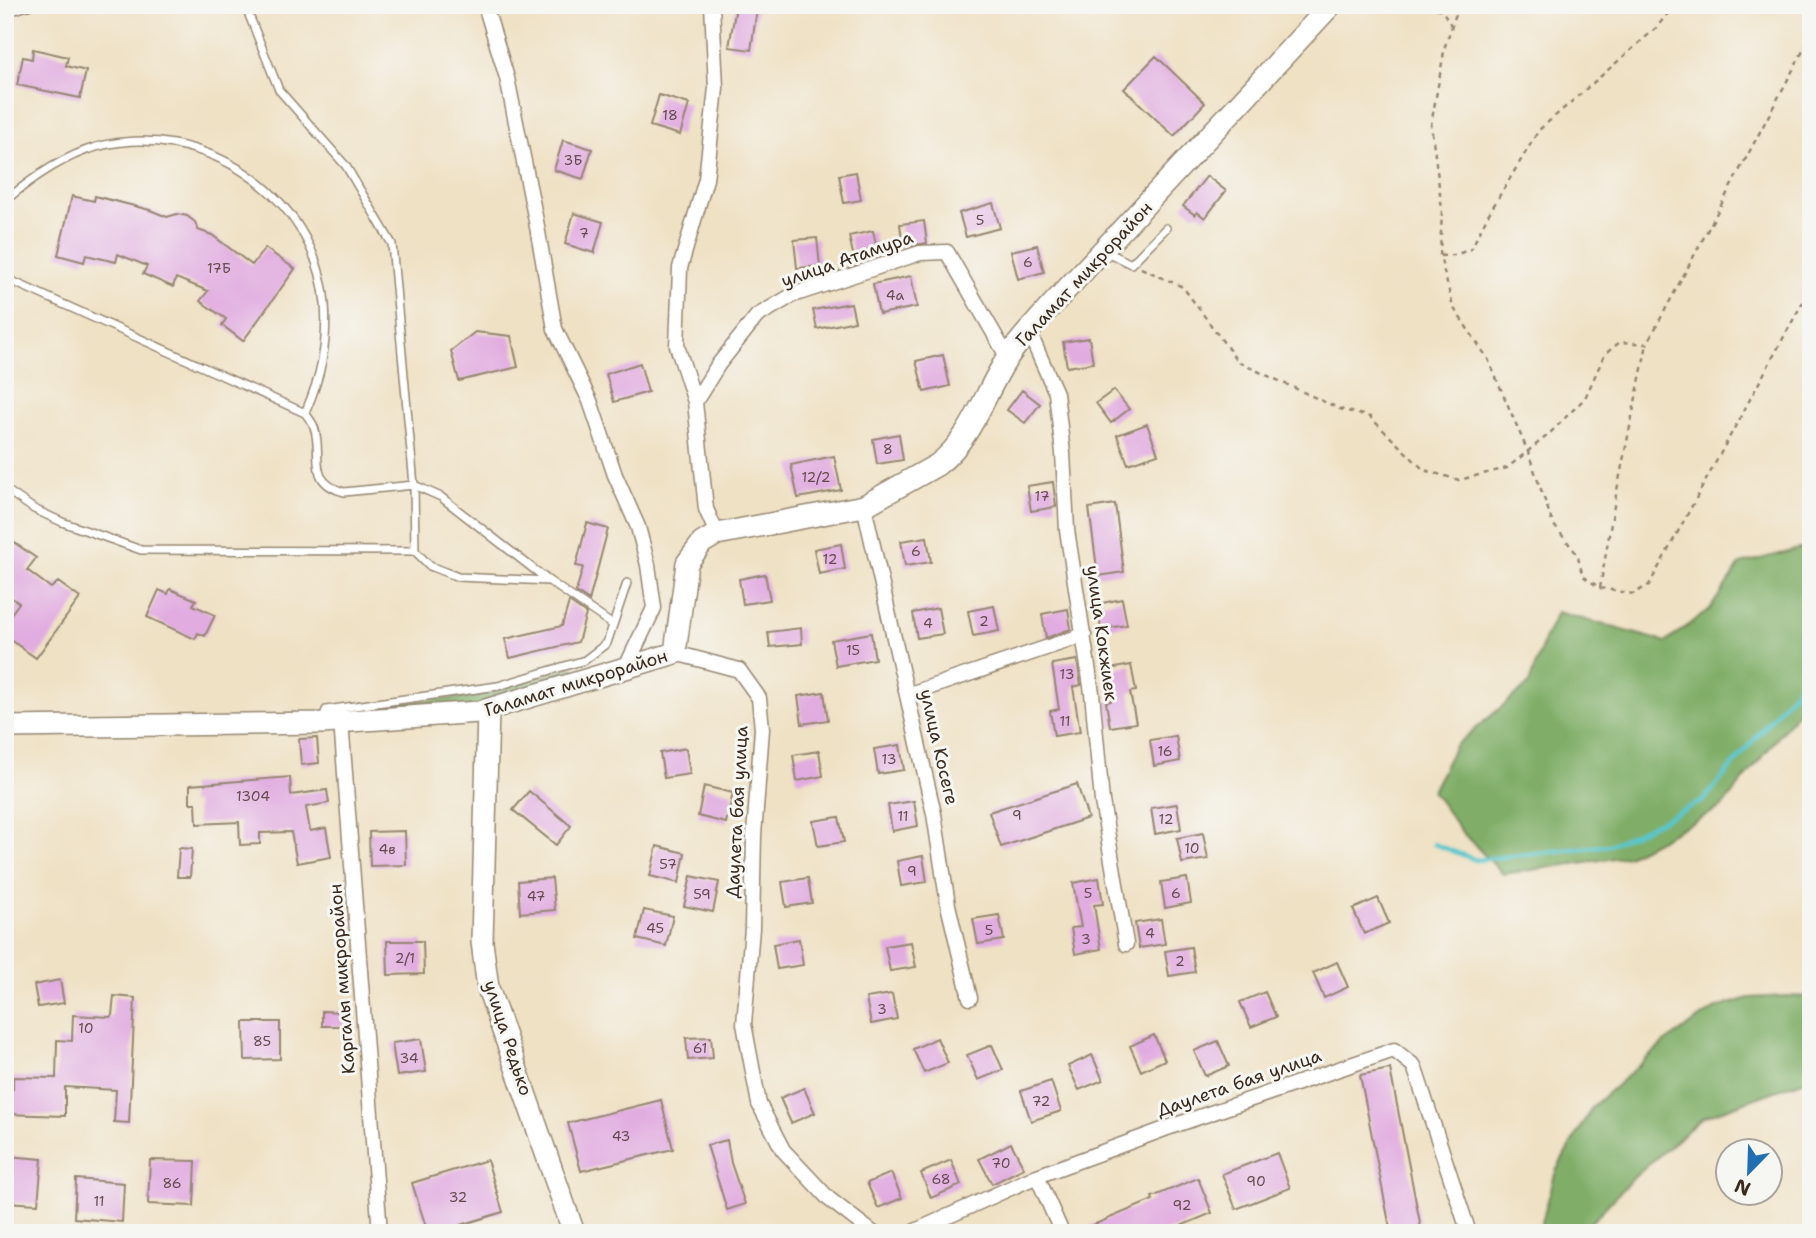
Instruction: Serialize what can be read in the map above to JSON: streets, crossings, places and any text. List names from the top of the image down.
{
  "streets": {
    "street": [
      "улица Атамура",
      "Галамат микрорайон",
      "улица Кокжиек",
      "улица Косеге",
      "Даулета бая улица",
      "Каргалы микрорайон",
      "улица Редько"
    ]
  },
  "crossings": [
    ["улица Атамура", "Галамат микрорайон"],
    ["Галамат микрорайон", "улица Кокжиек"],
    ["Галамат микрорайон", "улица Косеге"],
    ["Галамат микрорайон", "Даулета бая улица"],
    ["Галамат микрорайон", "Каргалы микрорайон"],
    ["Галамат микрорайон", "улица Редько"]
  ],
  "house_numbers": [
    "18",
    "3Б",
    "5",
    "7",
    "6",
    "17Б",
    "4а",
    "8",
    "12/2",
    "17",
    "6",
    "12",
    "2",
    "4",
    "15",
    "13",
    "11",
    "16",
    "13",
    "1304",
    "9",
    "11",
    "12",
    "10",
    "4в",
    "57",
    "9",
    "5",
    "6",
    "59",
    "47",
    "45",
    "5",
    "4",
    "3",
    "2/1",
    "2",
    "3",
    "10",
    "85",
    "61",
    "34",
    "72",
    "43",
    "70",
    "68",
    "90",
    "86",
    "32",
    "11",
    "92"
  ],
  "north": "bottom left"
}
